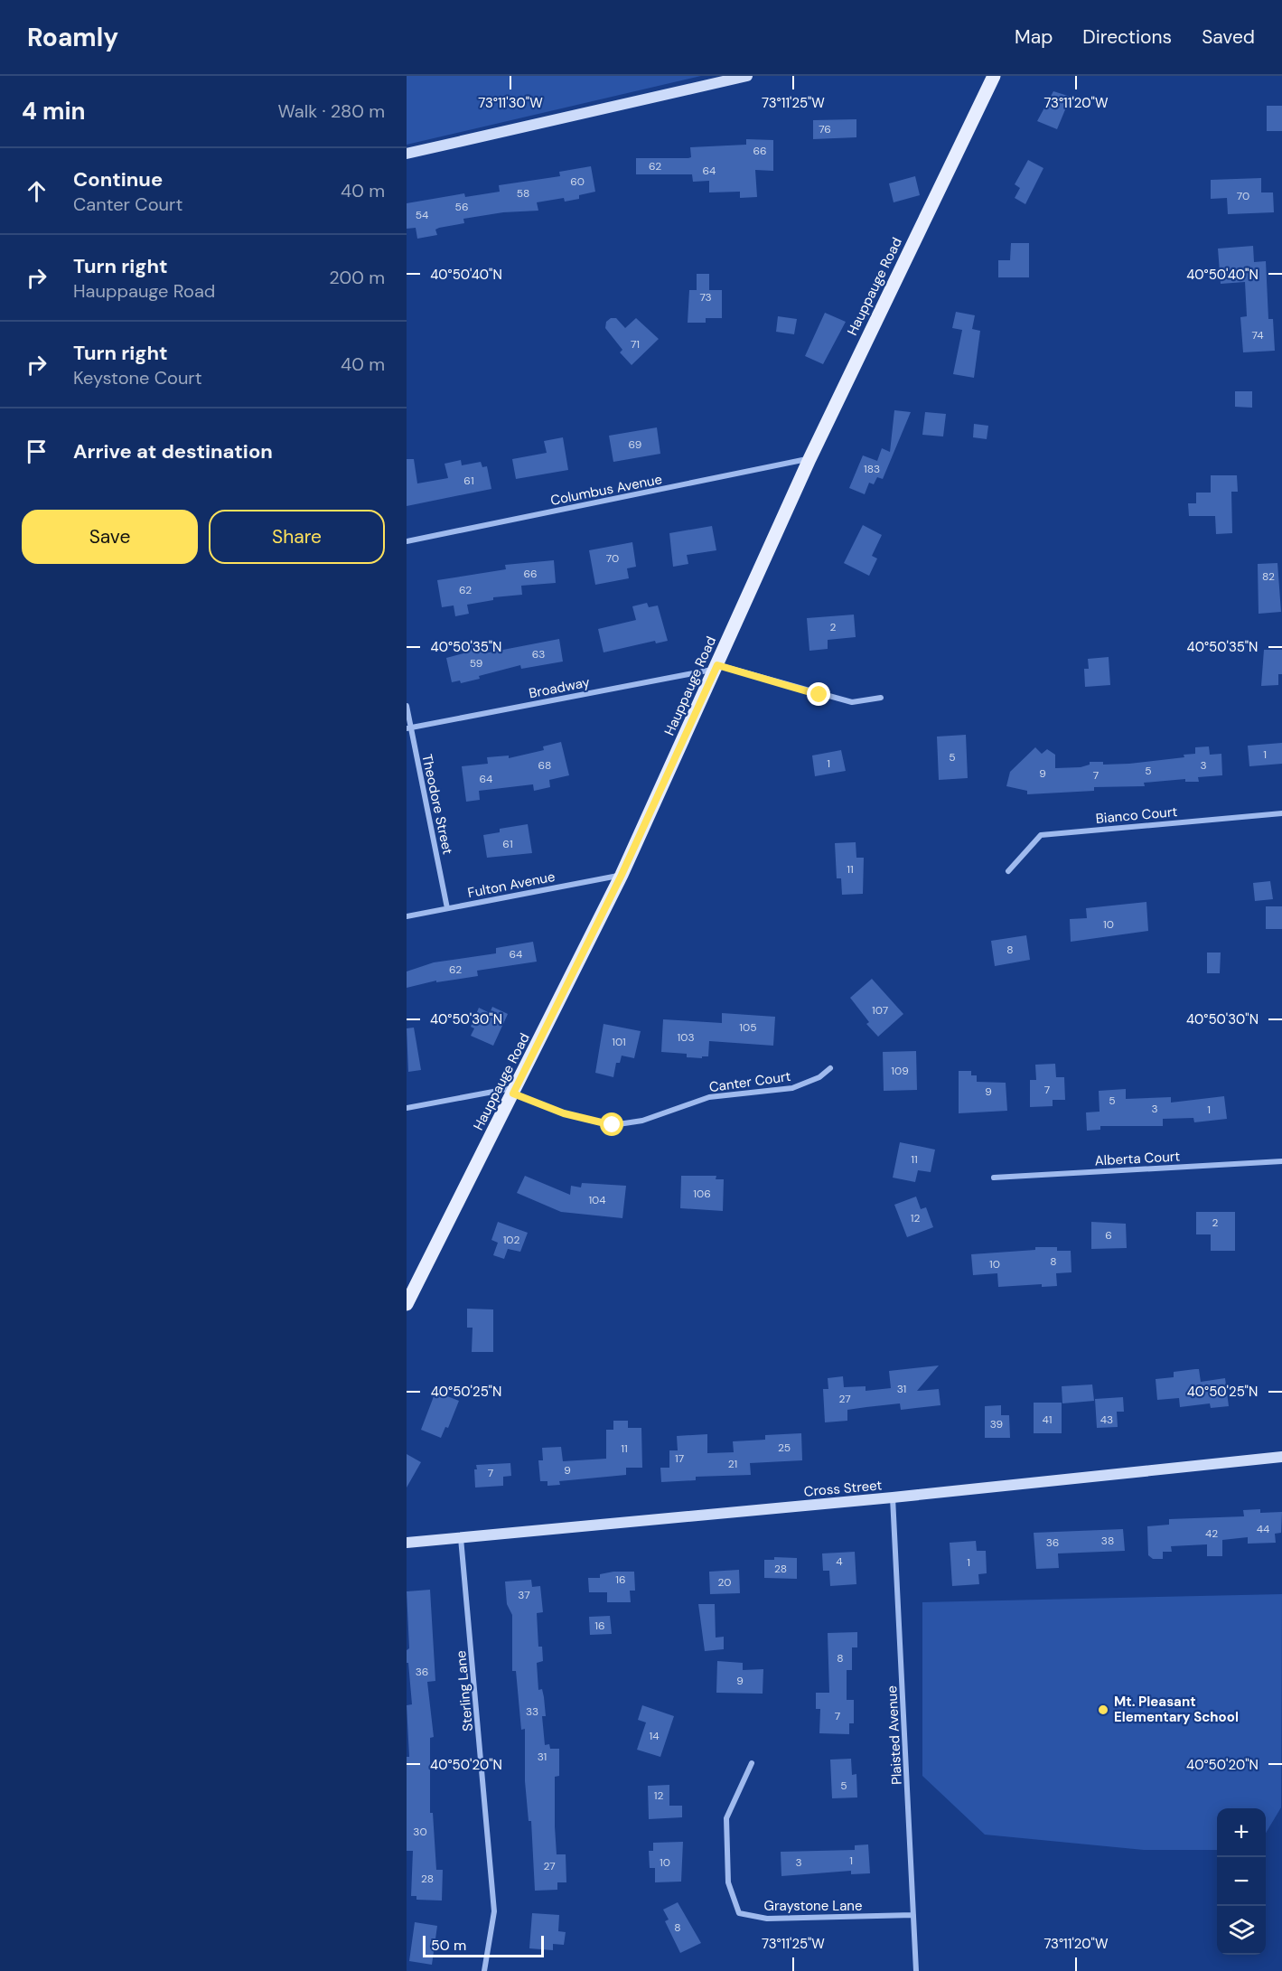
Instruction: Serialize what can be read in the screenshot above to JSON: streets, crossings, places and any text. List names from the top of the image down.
{
  "streets": {
    "main road": ["Hauppauge Road"],
    "street": [
      "Columbus Avenue",
      "Broadway",
      "Theodore Street",
      "Bianco Court",
      "Fulton Avenue",
      "Canter Court",
      "Alberta Court",
      "Cross Street",
      "Sterling Lane",
      "Plaisted Avenue",
      "Graystone Lane"
    ]
  },
  "crossings": [
    ["Hauppauge Road", "Columbus Avenue"],
    ["Hauppauge Road", "Broadway"],
    ["Hauppauge Road", "Fulton Avenue"],
    ["Hauppauge Road", "Canter Court"],
    ["Broadway", "Theodore Street"],
    ["Theodore Street", "Fulton Avenue"],
    ["Cross Street", "Sterling Lane"],
    ["Cross Street", "Plaisted Avenue"],
    ["Plaisted Avenue", "Graystone Lane"]
  ],
  "places": ["Mt. Pleasant Elementary School"],
  "house_numbers": [
    "76",
    "66",
    "62",
    "64",
    "60",
    "58",
    "70",
    "56",
    "54",
    "73",
    "74",
    "71",
    "69",
    "183",
    "61",
    "70",
    "66",
    "82",
    "62",
    "2",
    "63",
    "59",
    "1",
    "5",
    "1",
    "68",
    "3",
    "5",
    "9",
    "7",
    "64",
    "61",
    "11",
    "10",
    "8",
    "64",
    "62",
    "107",
    "105",
    "103",
    "101",
    "109",
    "7",
    "9",
    "5",
    "3",
    "1",
    "11",
    "106",
    "104",
    "12",
    "2",
    "6",
    "102",
    "8",
    "10",
    "31",
    "27",
    "41",
    "43",
    "39",
    "25",
    "11",
    "17",
    "21",
    "9",
    "7",
    "44",
    "42",
    "38",
    "36",
    "4",
    "1",
    "28",
    "16",
    "20",
    "37",
    "16",
    "8",
    "36",
    "9",
    "33",
    "7",
    "14",
    "31",
    "5",
    "12",
    "30",
    "1",
    "10",
    "3",
    "27",
    "28",
    "8"
  ],
  "scale_bar": "50 m",
  "page": {
    "header": "Roamly",
    "nav": ["Map", "Directions", "Saved"],
    "heading": ["4 min", "Walk · 280 m"],
    "list": [
      ["Continue", "Canter Court", "40 m"],
      ["Turn right", "Hauppauge Road", "200 m"],
      ["Turn right", "Keystone Court", "40 m"],
      "Arrive at destination"
    ],
    "buttons": ["Save", "Share"],
    "map_buttons": ["+", "−"],
    "scale": "50 m"
  },
  "coordinates": [
    "73°11'30\"W",
    "73°11'25\"W",
    "73°11'20\"W",
    "40°50'40\"N",
    "40°50'35\"N",
    "40°50'30\"N",
    "40°50'25\"N",
    "40°50'20\"N"
  ]
}
